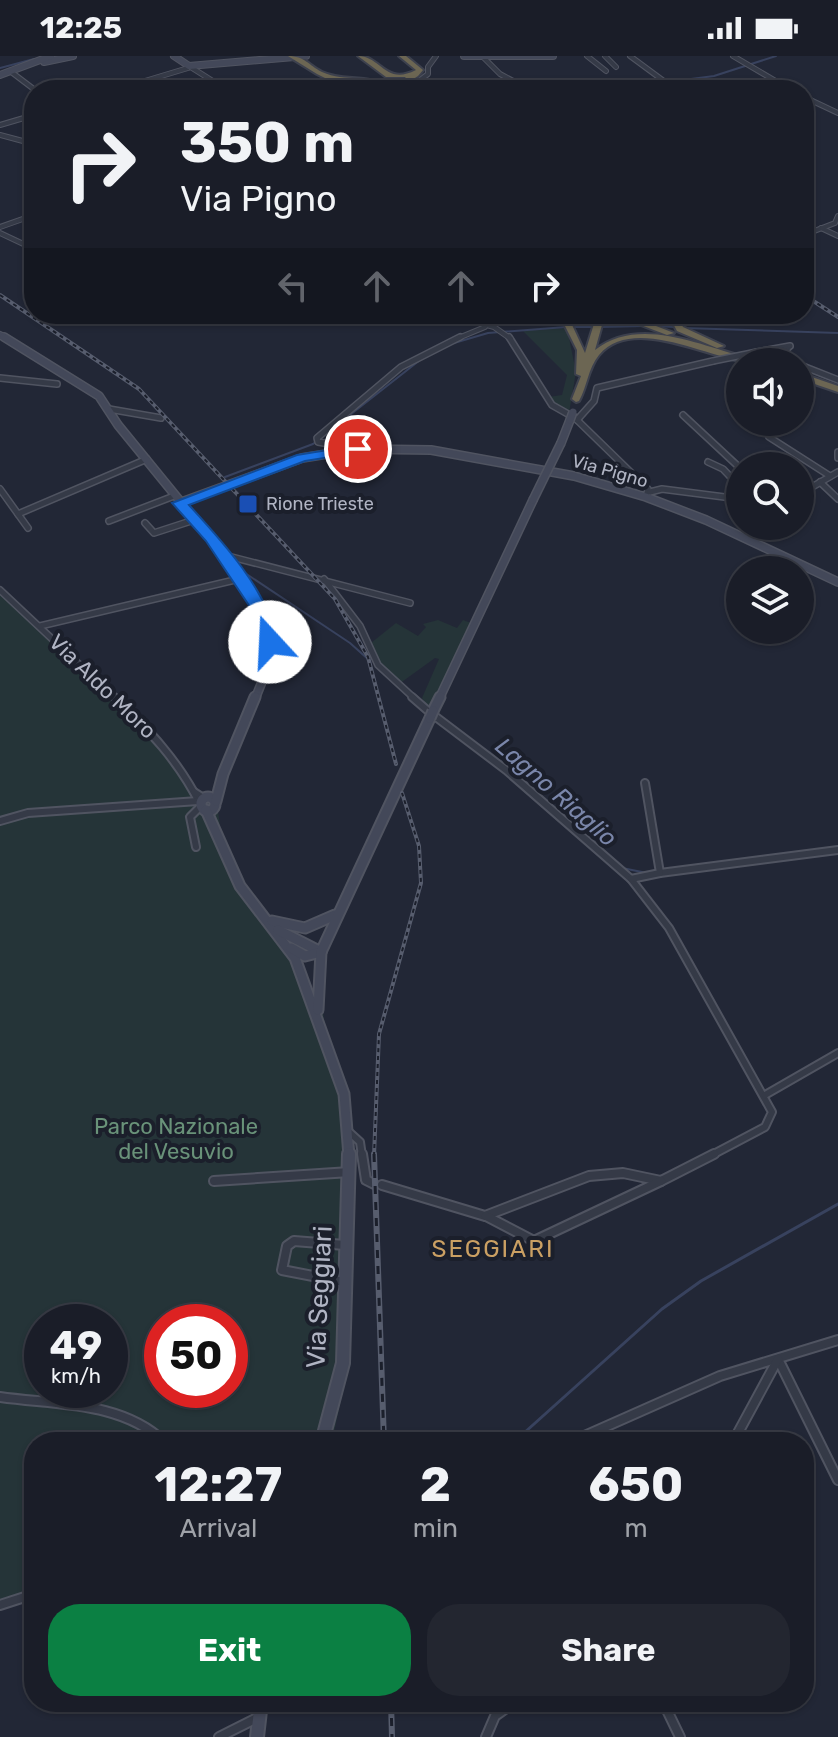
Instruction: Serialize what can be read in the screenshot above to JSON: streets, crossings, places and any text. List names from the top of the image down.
{
  "streets": {
    "main road": ["Via Pigno", "Via Seggiari"],
    "street": ["Via Aldo Moro"]
  },
  "districts": ["SEGGIARI"],
  "water": ["Lagno Riaglio"],
  "parks": ["Parco Nazionale del Vesuvio"],
  "places": {
    "transit": ["Rione Trieste"]
  },
  "page": {
    "status": "12:25",
    "turn": ["350 m", "Via Pigno"],
    "speed": "49 km/h",
    "limit": "50",
    "eta": [
      "12:27",
      "Arrival",
      "2",
      "min",
      "650",
      "m"
    ],
    "buttons": ["Exit", "Share"]
  }
}
